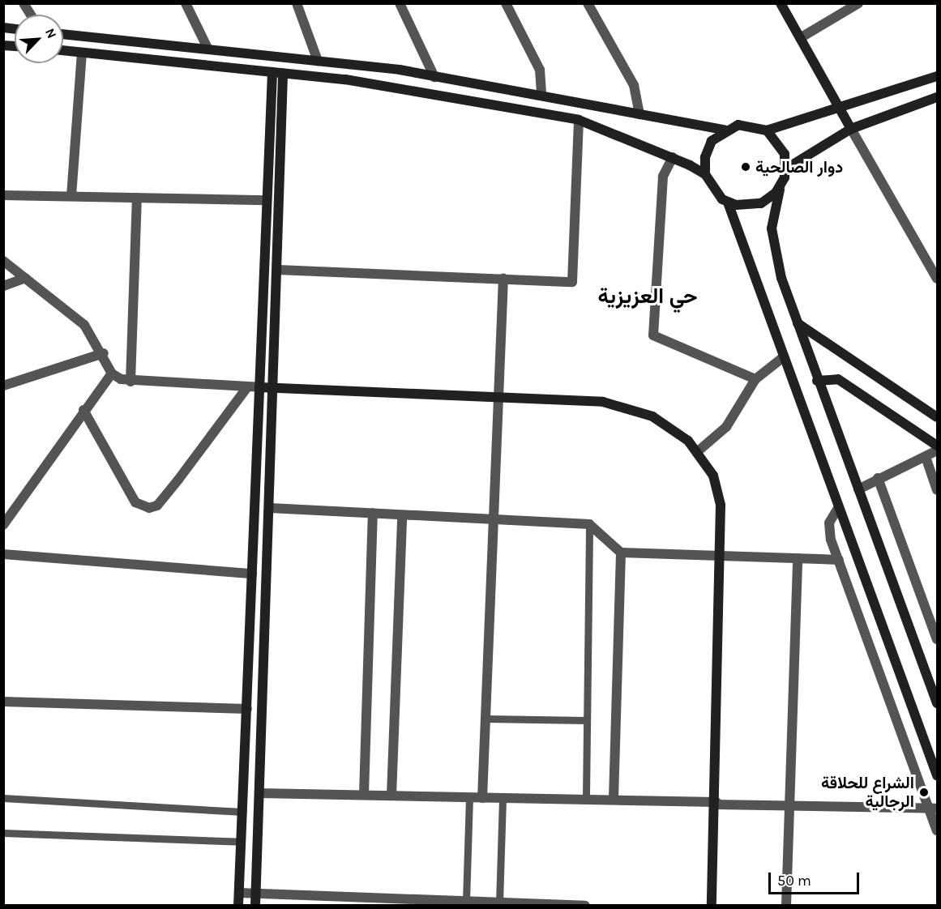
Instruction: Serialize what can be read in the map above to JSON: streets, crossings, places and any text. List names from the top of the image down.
{
  "districts": ["حي العزيزية"],
  "places": ["دوار الصالحية", "الشراع للحلاقة الرجالية"],
  "scale_bar": "50 m",
  "north": "top right"
}
